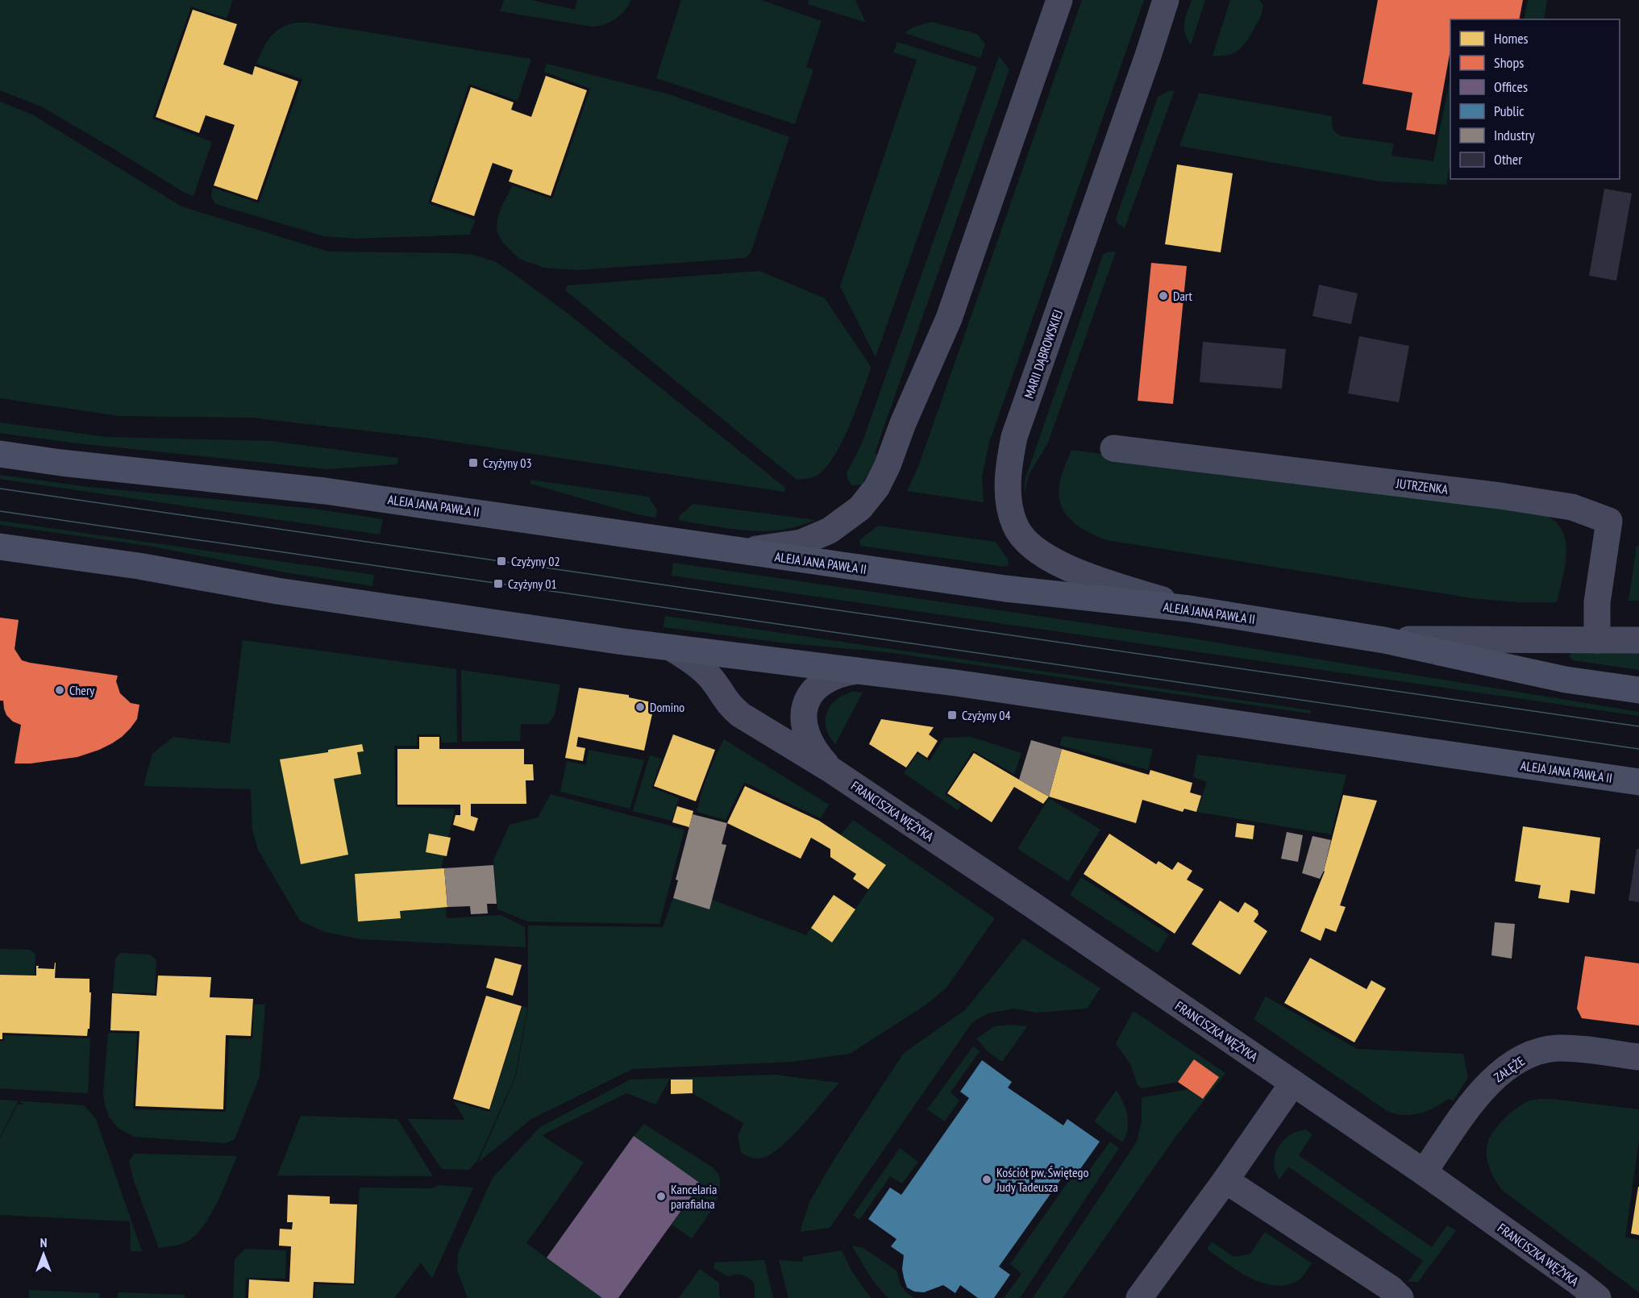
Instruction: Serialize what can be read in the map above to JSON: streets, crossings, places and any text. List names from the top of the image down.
{
  "streets": {
    "main road": ["ALEJA JANA PAWŁA II"],
    "street": [
      "MARII DĄBROWSKIEJ",
      "JUTRZENKA",
      "FRANCISZKA WĘŻYKA",
      "ZAŁĘŻE"
    ]
  },
  "crossings": [
    ["MARII DĄBROWSKIEJ", "ALEJA JANA PAWŁA II"],
    ["ALEJA JANA PAWŁA II", "FRANCISZKA WĘŻYKA"],
    ["FRANCISZKA WĘŻYKA", "ZAŁĘŻE"]
  ],
  "places": {
    "other": [
      "Dart",
      "Chery",
      "Domino",
      "Kościół pw. Świętego Judy Tadeusza",
      "Kancelaria parafialna"
    ],
    "transit": [
      "Czyżyny 03",
      "Czyżyny 02",
      "Czyżyny 01",
      "Czyżyny 04"
    ]
  },
  "legend": [
    "Homes",
    "Shops",
    "Offices",
    "Public",
    "Industry",
    "Other"
  ],
  "north": "top"
}
